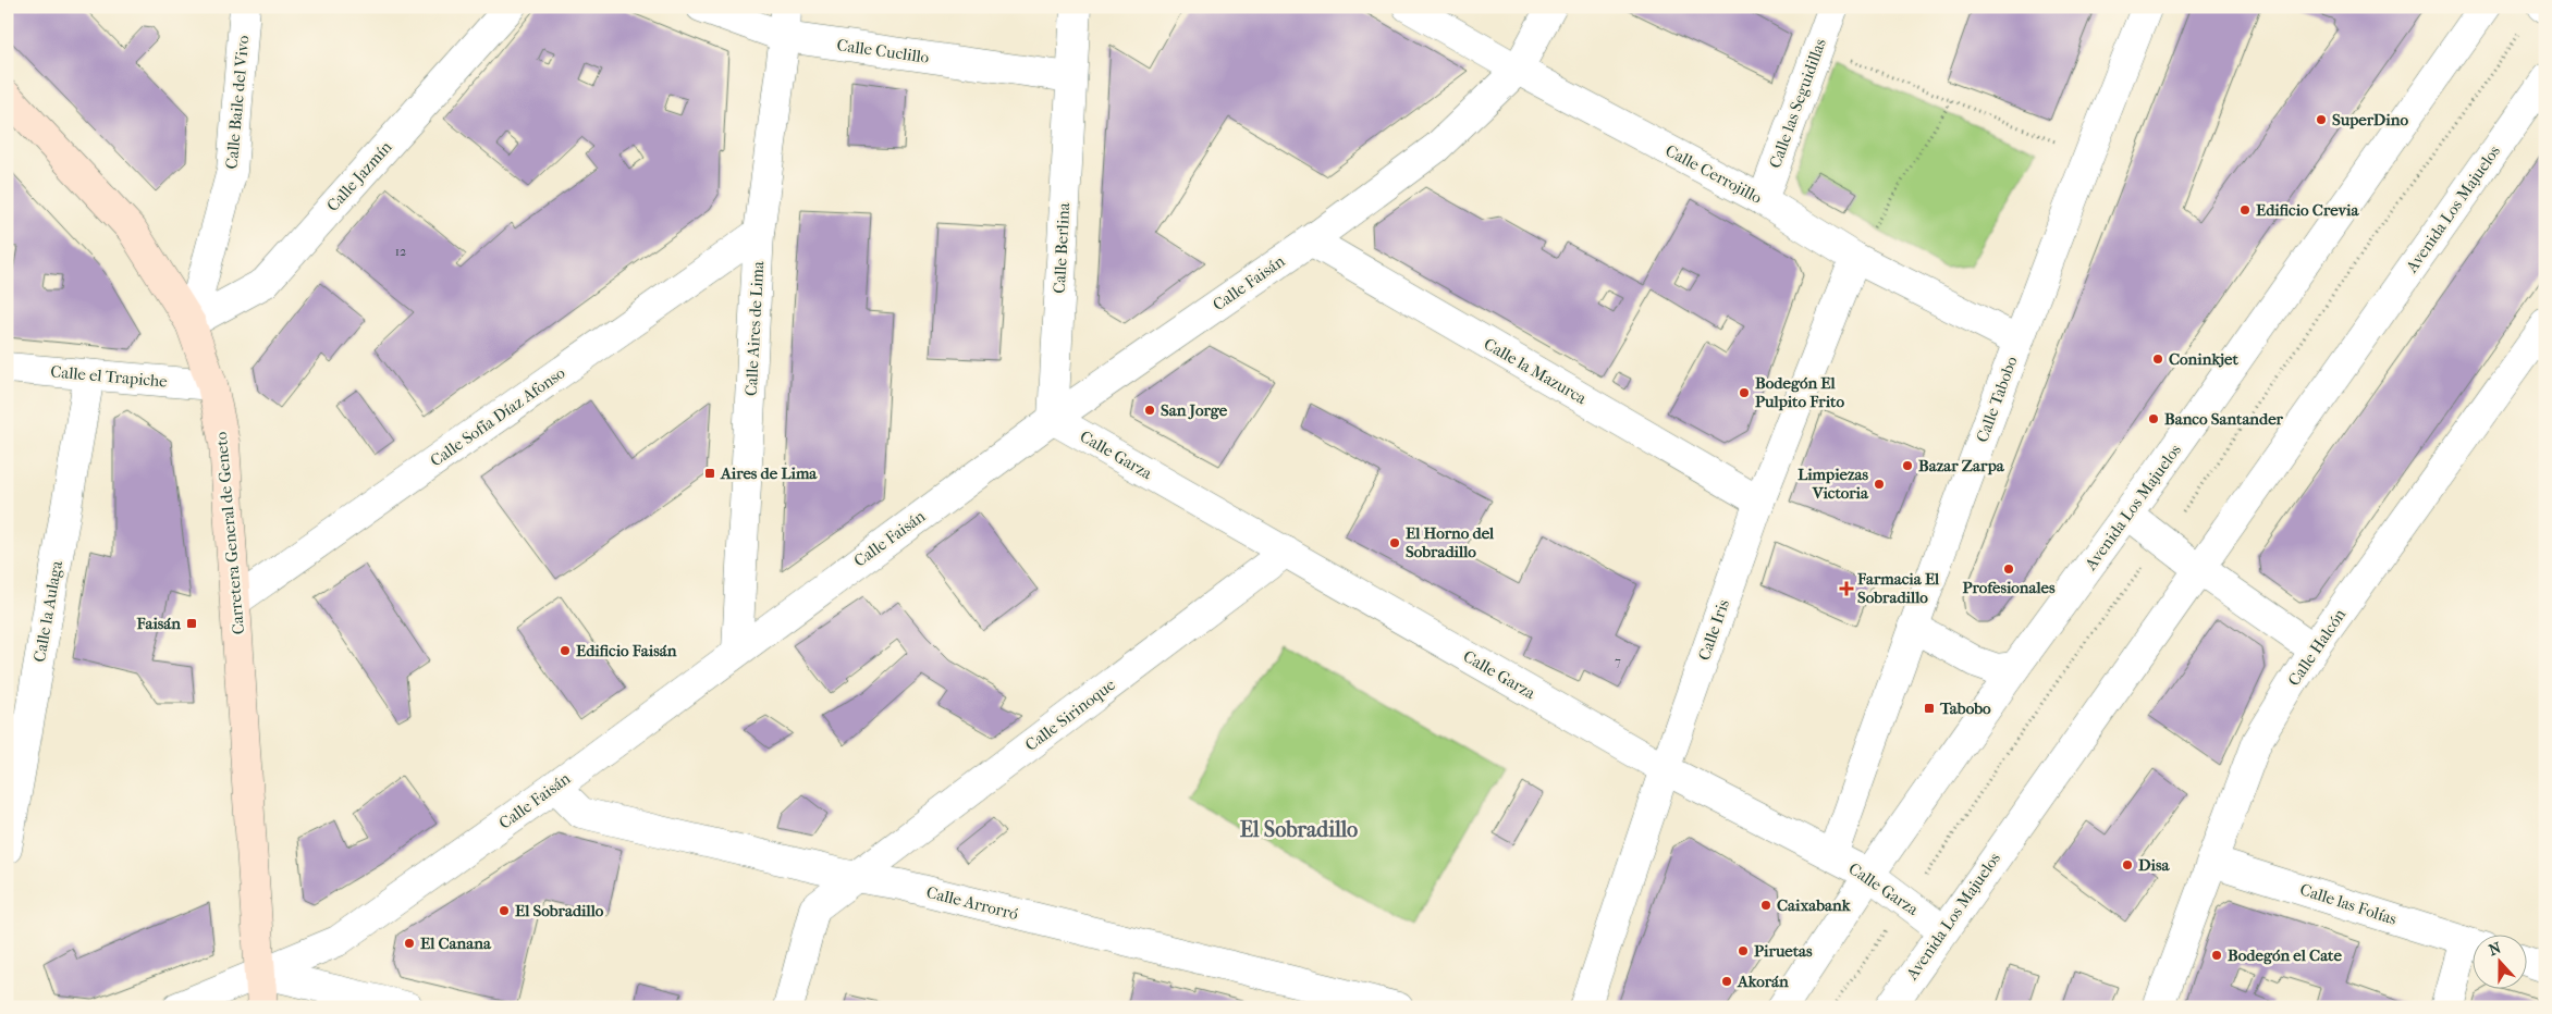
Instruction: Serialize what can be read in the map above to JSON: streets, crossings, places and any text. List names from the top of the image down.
{
  "streets": {
    "main road": ["Carretera General de Geneto"],
    "street": [
      "Calle Cuclillo",
      "Calle Baile del Vivo",
      "Calle las Seguidillas",
      "Calle Cerrojillo",
      "Calle Jazmín",
      "Avenida Los Majuelos",
      "Calle Berlina",
      "Calle Faisán",
      "Calle Aires de Lima",
      "Calle la Mazurca",
      "Calle el Trapiche",
      "Calle Tabobo",
      "Calle Sofía Díaz Afonso",
      "Calle Garza",
      "Calle la Aulaga",
      "Calle Iris",
      "Calle Halcón",
      "Calle Sirinoque",
      "Calle Arrorró",
      "Calle las Folías"
    ]
  },
  "crossings": [
    ["Calle Cuclillo", "Calle Berlina"],
    ["Calle Cuclillo", "Calle Aires de Lima"],
    ["Calle Baile del Vivo", "Calle Jazmín"],
    ["Calle Baile del Vivo", "Carretera General de Geneto"],
    ["Calle las Seguidillas", "Calle Cerrojillo"],
    ["Calle Cerrojillo", "Calle Faisán"],
    ["Calle Cerrojillo", "Calle Tabobo"],
    ["Calle Cerrojillo", "Calle Iris"],
    ["Calle Jazmín", "Carretera General de Geneto"],
    ["Avenida Los Majuelos", "Calle Garza"],
    ["Calle Berlina", "Calle Faisán"],
    ["Calle Berlina", "Calle Garza"],
    ["Calle Faisán", "Calle Aires de Lima"],
    ["Calle Faisán", "Calle la Mazurca"],
    ["Calle Faisán", "Calle Garza"],
    ["Calle Faisán", "Carretera General de Geneto"],
    ["Calle Faisán", "Calle Arrorró"],
    ["Calle Aires de Lima", "Calle Sofía Díaz Afonso"],
    ["Calle la Mazurca", "Calle Iris"],
    ["Calle el Trapiche", "Carretera General de Geneto"],
    ["Calle el Trapiche", "Calle la Aulaga"],
    ["Calle Tabobo", "Calle Garza"],
    ["Calle Sofía Díaz Afonso", "Carretera General de Geneto"],
    ["Calle Garza", "Calle Iris"],
    ["Calle Garza", "Calle Sirinoque"],
    ["Calle Halcón", "Calle las Folías"],
    ["Calle Sirinoque", "Calle Arrorró"]
  ],
  "districts": ["El Sobradillo"],
  "places": {
    "other": [
      "SuperDino",
      "Edificio Crevia",
      "Coninkjet",
      "Bodegón El Pulpito Frito",
      "San Jorge",
      "Banco Santander",
      "Bazar Zarpa",
      "Limpiezas Victoria",
      "El Horno del Sobradillo",
      "Profesionales",
      "Edificio Faisán",
      "Disa",
      "Caixabank",
      "El Sobradillo",
      "El Canana",
      "Piruetas",
      "Bodegón el Cate",
      "Akorán"
    ],
    "transit": ["Aires de Lima", "Faisán", "Tabobo"],
    "health": ["Farmacia El Sobradillo"]
  },
  "house_numbers": ["12", "7"],
  "north": "top"
}
